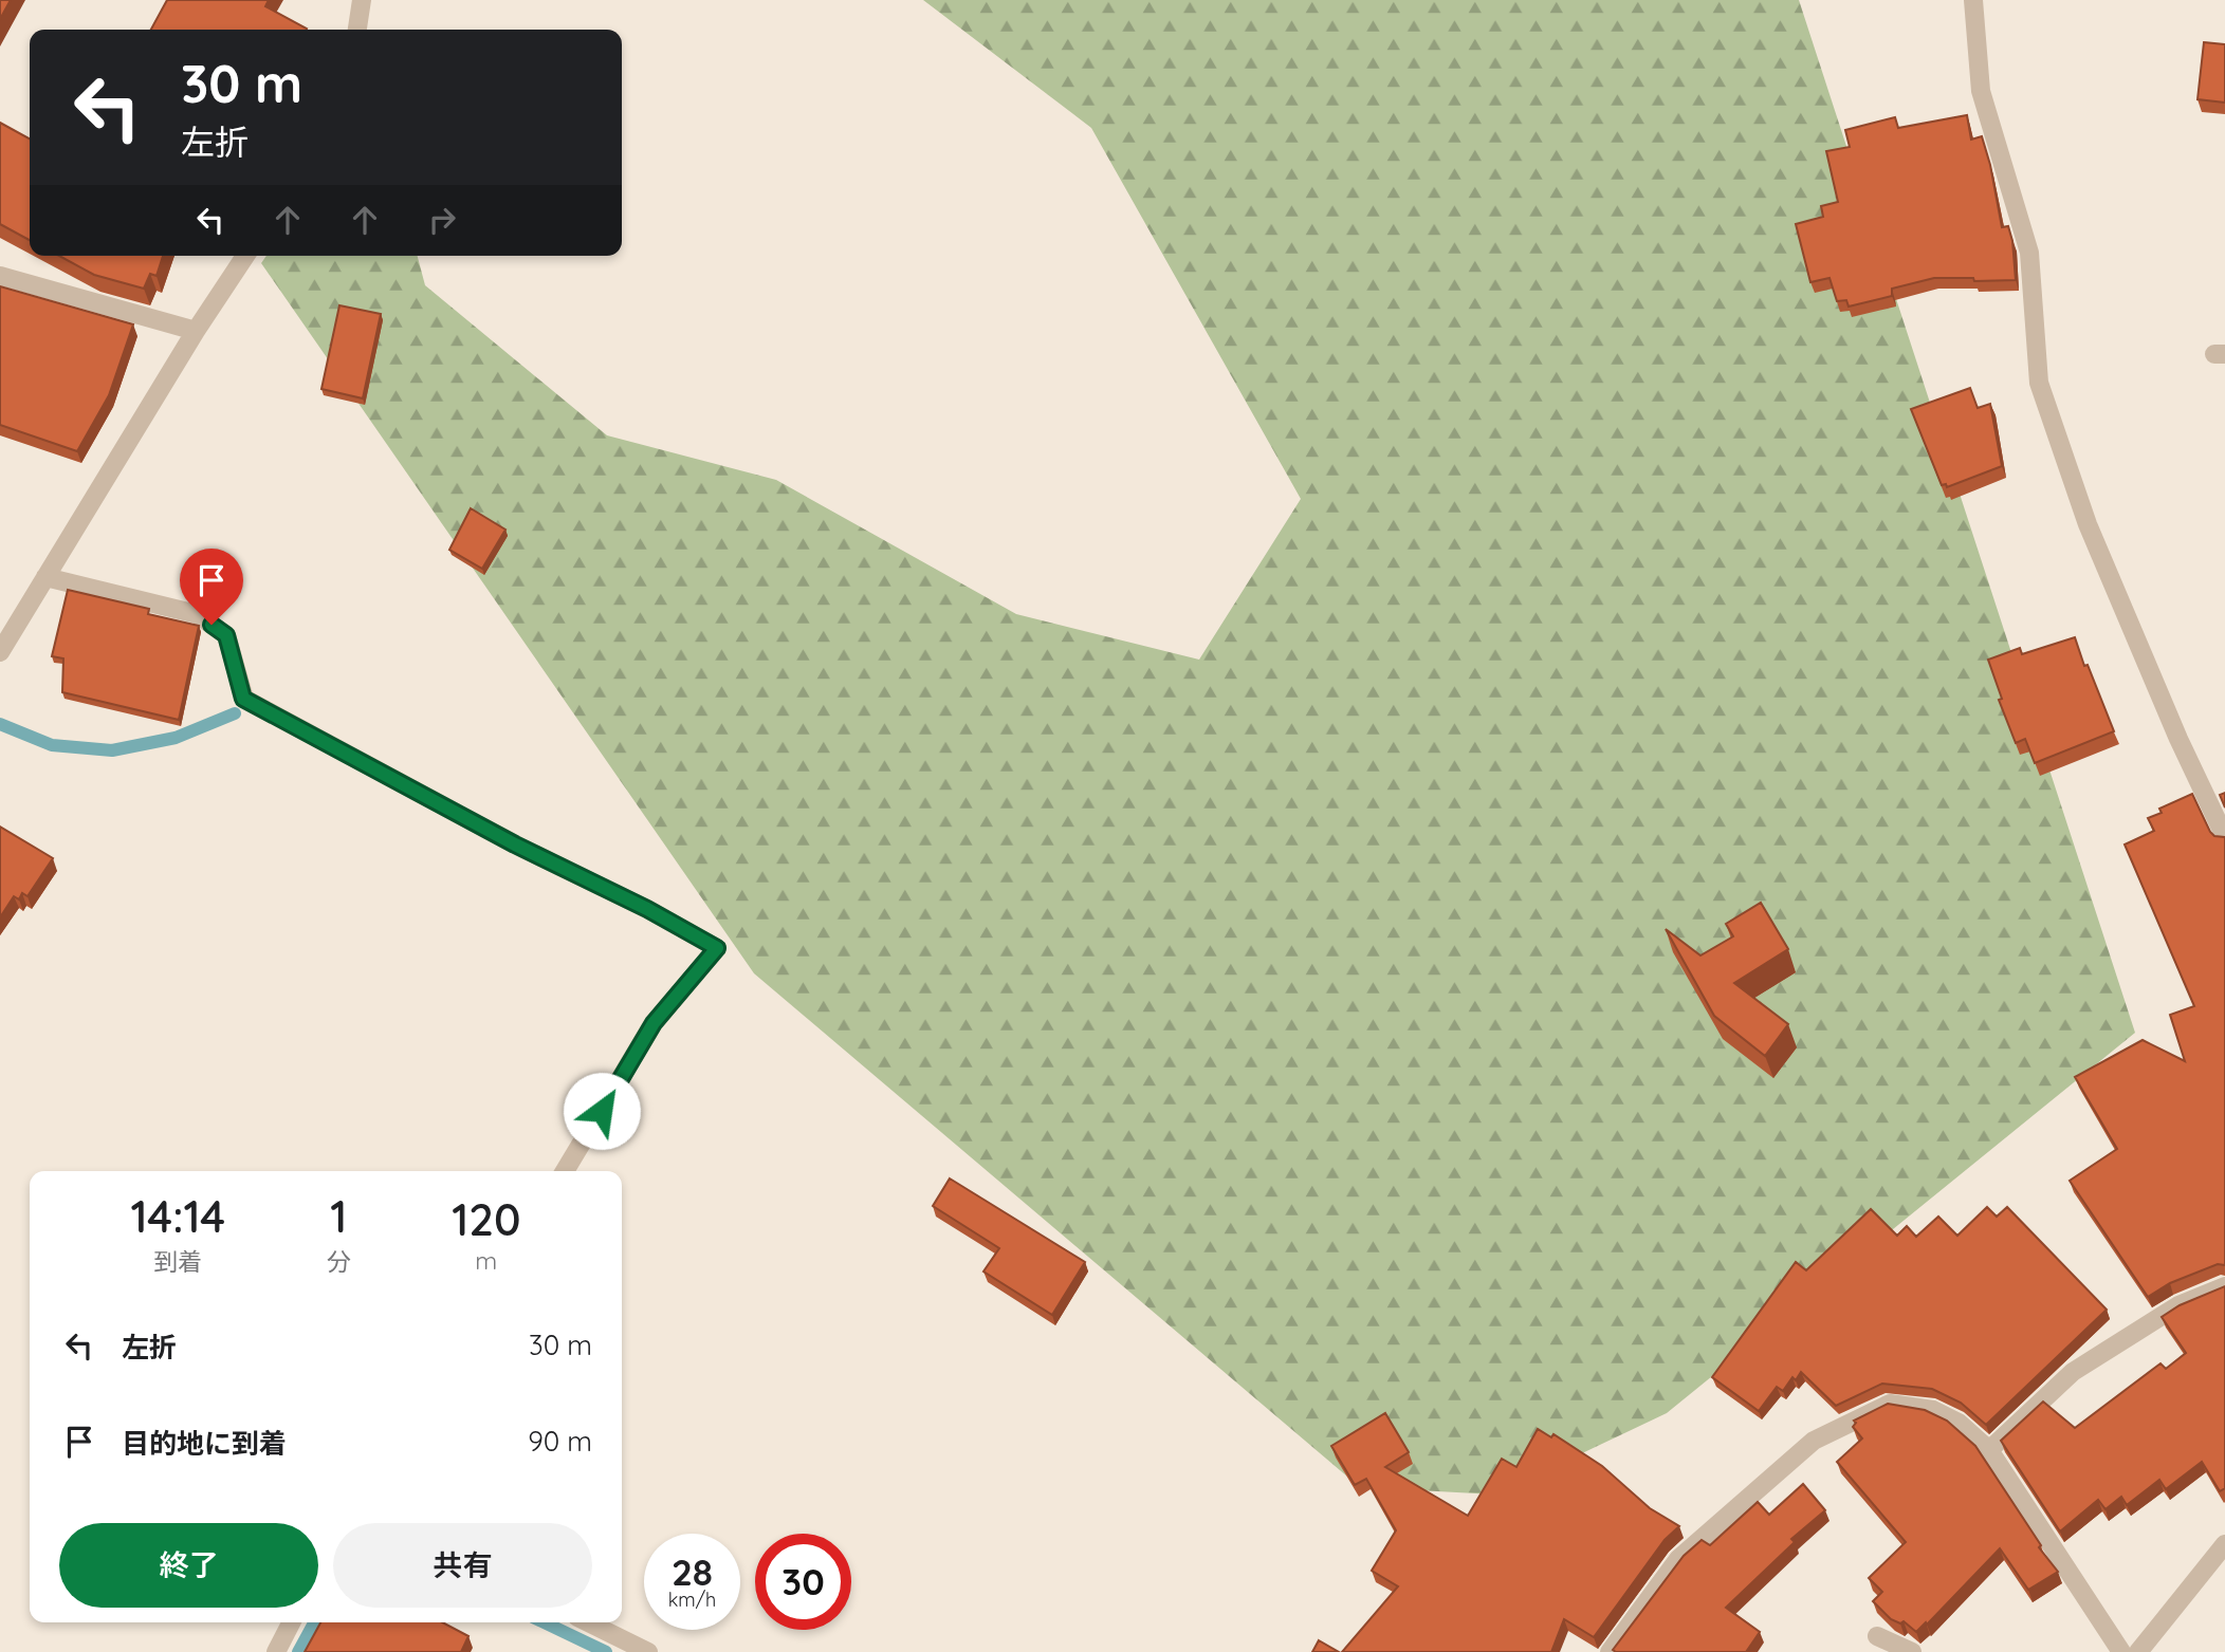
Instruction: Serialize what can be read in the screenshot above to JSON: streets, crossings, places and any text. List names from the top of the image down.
{
  "page": {
    "turn": ["30 m", "左折"],
    "eta": [
      "14:14",
      "到着",
      "1",
      "分",
      "120",
      "m"
    ],
    "list": [
      {
        "name": "左折",
        "value": "30 m"
      },
      {
        "name": "目的地に到着",
        "value": "90 m"
      }
    ],
    "buttons": ["終了", "共有"],
    "speed": "28 km/h",
    "limit": "30"
  }
}
